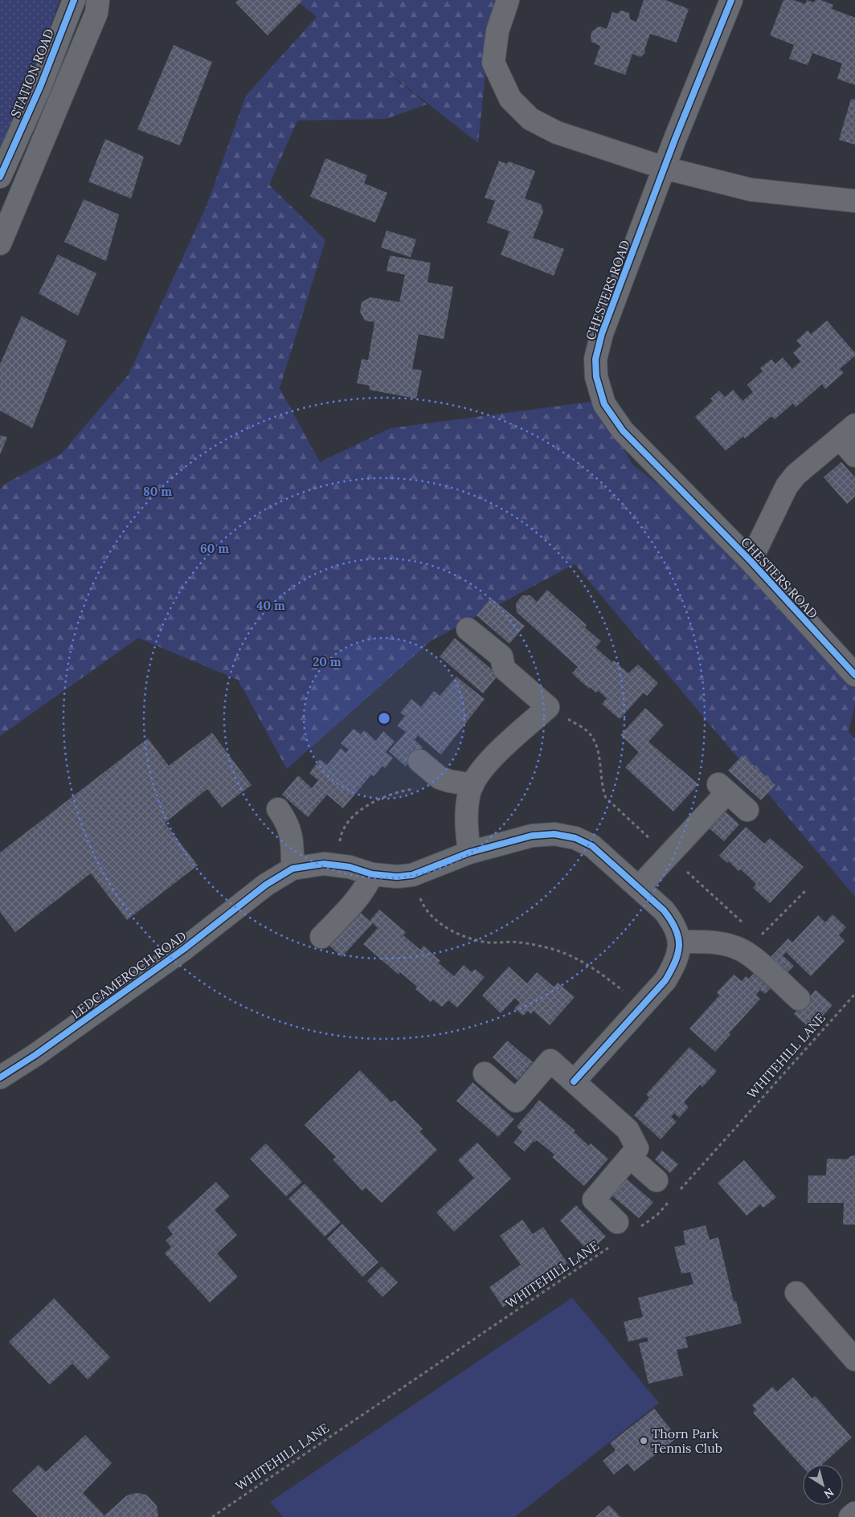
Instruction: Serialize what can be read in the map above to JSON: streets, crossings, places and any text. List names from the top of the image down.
{
  "streets": {
    "street": ["STATION ROAD", "CHESTERS ROAD", "LEDCAMEROCH ROAD"],
    "path": ["WHITEHILL LANE"]
  },
  "places": ["Thorn Park Tennis Club"],
  "north": "bottom right",
  "rings": [
    "80 m",
    "60 m",
    "40 m",
    "20 m"
  ]
}
